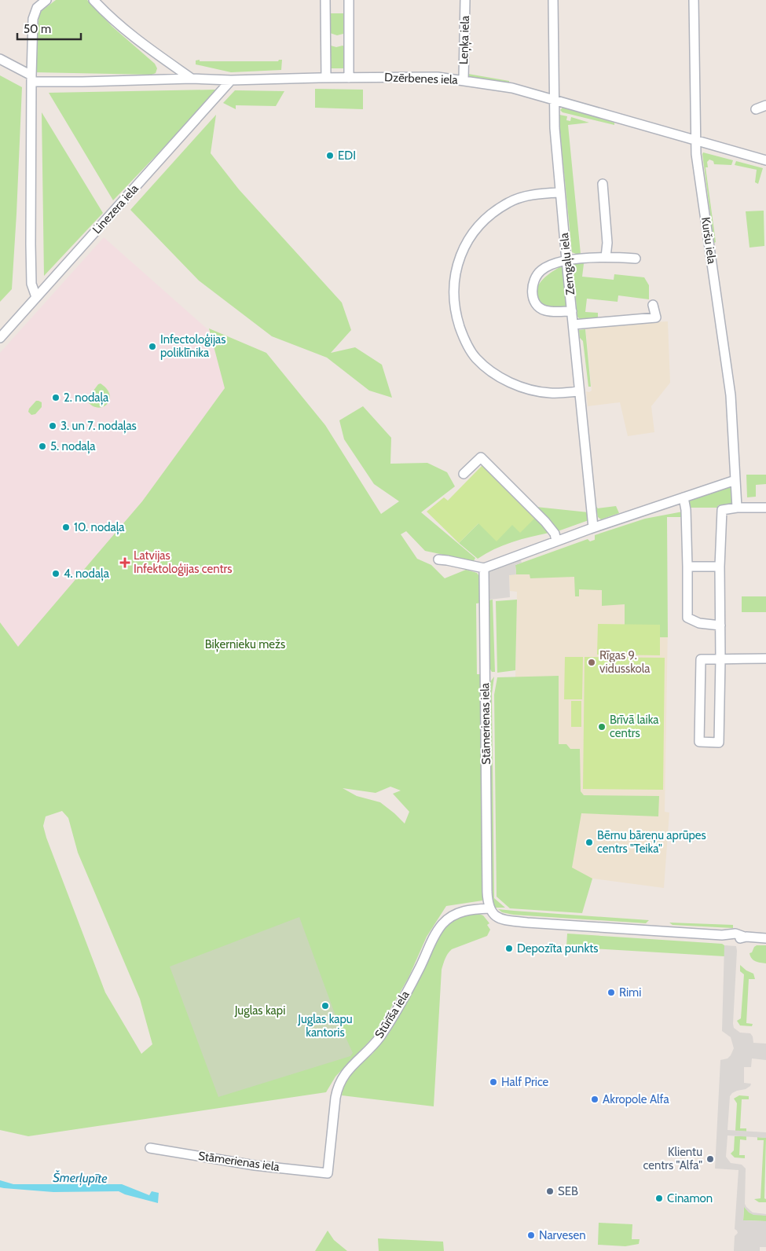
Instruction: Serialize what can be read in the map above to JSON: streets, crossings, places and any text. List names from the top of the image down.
{
  "streets": {
    "street": [
      "Leņķa iela",
      "Dzērbenes iela",
      "Linezera iela",
      "Kuršu iela",
      "Zemgaļu iela",
      "Stāmerienas iela",
      "Stūrīša iela"
    ]
  },
  "crossings": [
    ["Leņķa iela", "Dzērbenes iela"],
    ["Dzērbenes iela", "Linezera iela"],
    ["Dzērbenes iela", "Kuršu iela"],
    ["Dzērbenes iela", "Zemgaļu iela"],
    ["Stāmerienas iela", "Stūrīša iela"]
  ],
  "water": ["Šmerļupīte"],
  "parks": ["Biķernieku mežs", "Juglas kapi"],
  "places": {
    "other": [
      "EDI",
      "Infectoloģijas poliklīnika",
      "2. nodaļa",
      "3. un 7. nodaļas",
      "5. nodaļa",
      "10. nodaļa",
      "4. nodaļa",
      "Rīgas 9. vidusskola",
      "Brīvā laika centrs",
      "Bērnu bāreņu aprūpes centrs \"Teika\"",
      "Depozīta punkts",
      "Rimi",
      "Juglas kapu kantoris",
      "Half Price",
      "Akropole Alfa",
      "Klientu centrs \"Alfa\"",
      "SEB",
      "Cinamon",
      "Narvesen"
    ],
    "health": ["Latvijas Infektoloģijas centrs"]
  },
  "scale_bar": "50 m"
}
